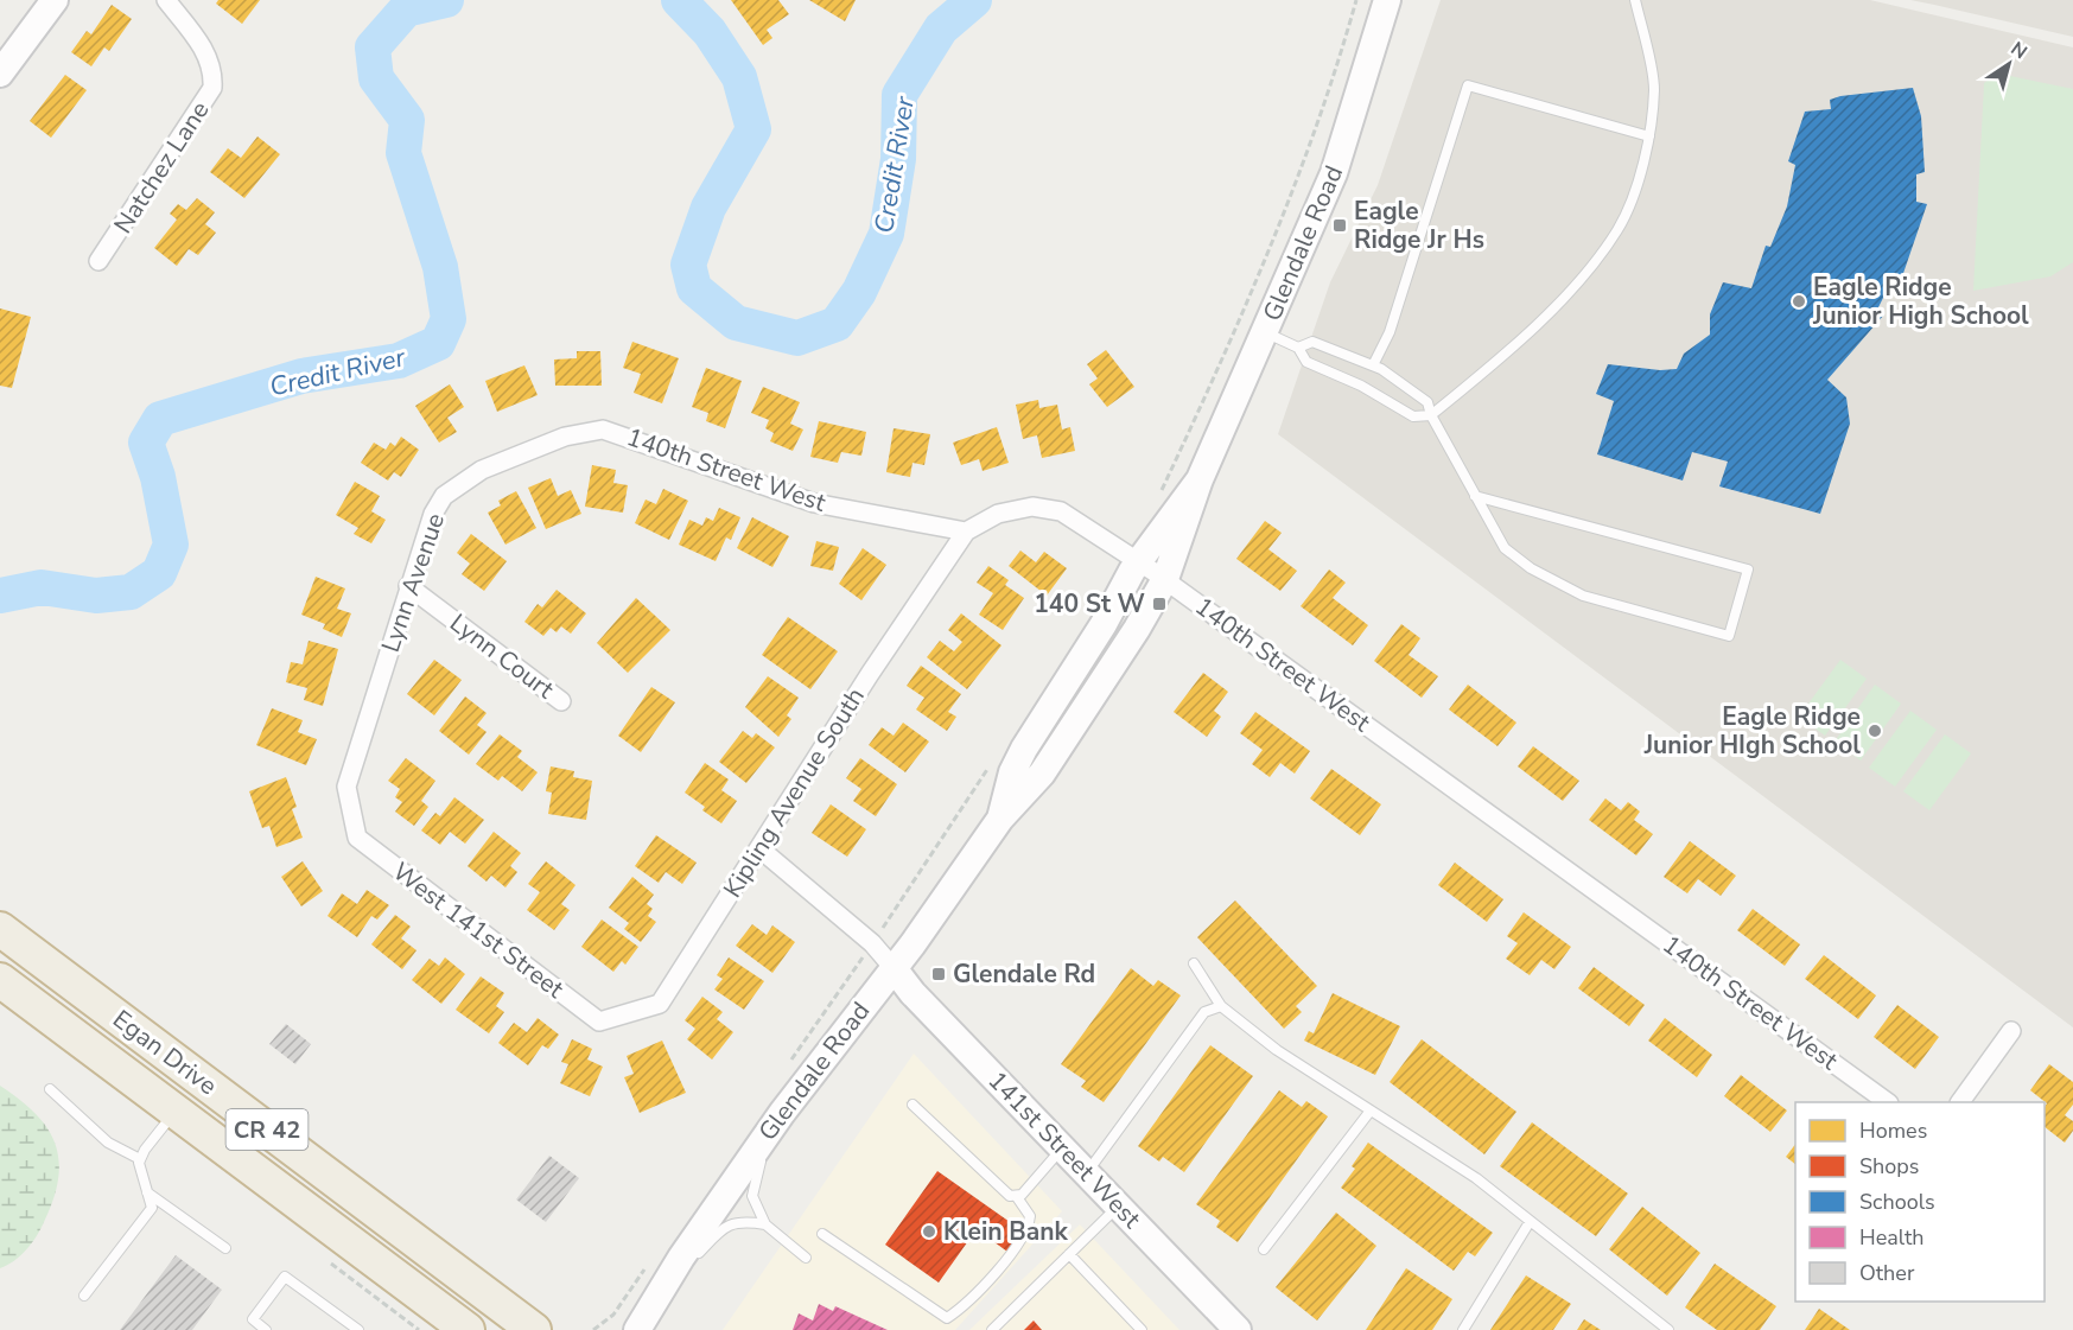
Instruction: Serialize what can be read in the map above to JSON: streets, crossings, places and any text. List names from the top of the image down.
{
  "streets": {
    "highway": ["Egan Drive", "CR 42"],
    "main road": ["Glendale Road", "141st Street West"],
    "street": [
      "Natchez Lane",
      "140th Street West",
      "Lynn Avenue",
      "Lynn Court",
      "Kipling Avenue South",
      "West 141st Street"
    ]
  },
  "crossings": [
    ["Glendale Road", "140th Street West"],
    ["Glendale Road", "141st Street West"],
    ["140th Street West", "Lynn Avenue"],
    ["140th Street West", "Kipling Avenue South"],
    ["Lynn Avenue", "Lynn Court"],
    ["Lynn Avenue", "West 141st Street"],
    ["Kipling Avenue South", "West 141st Street"]
  ],
  "water": ["Credit River"],
  "places": {
    "transit": ["Eagle Ridge Jr Hs", "140 St W", "Glendale Rd"],
    "other": ["Eagle Ridge Junior High School", "Eagle Ridge Junior HIgh School", "Klein Bank"]
  },
  "legend": [
    "Homes",
    "Shops",
    "Schools",
    "Health",
    "Other"
  ],
  "north": "top right"
}
